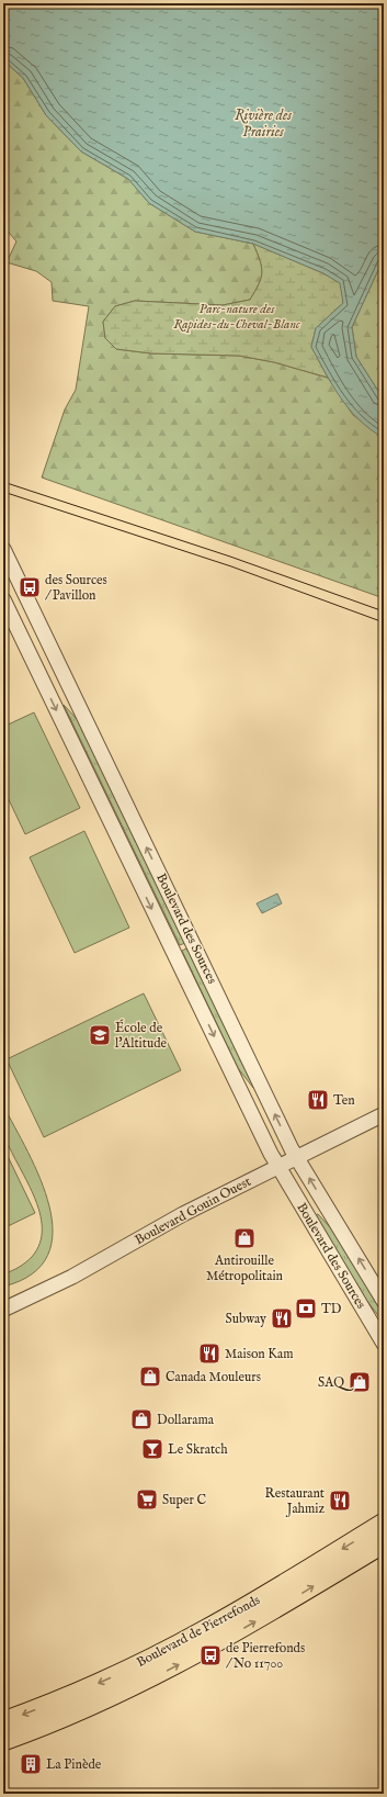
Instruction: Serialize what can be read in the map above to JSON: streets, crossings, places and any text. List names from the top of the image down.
{
  "streets": {
    "main road": ["Boulevard de Pierrefonds"],
    "street": ["Boulevard des Sources", "Boulevard Gouin Ouest"]
  },
  "crossings": [
    ["Boulevard des Sources", "Boulevard Gouin Ouest"]
  ],
  "water": ["Rivière des Prairies"],
  "parks": ["Parc-nature des Rapides-du-Cheval-Blanc"],
  "places": {
    "bus stop": ["des Sources / Pavillon", "de Pierrefonds / No 11700"],
    "school or university": ["École de l'Altitude"],
    "restaurant": [
      "Ten",
      "Subway",
      "Maison Kam",
      "Restaurant Jahmiz"
    ],
    "shop": [
      "Antirouille Métropolitain",
      "Canada Mouleurs",
      "SAQ",
      "Dollarama"
    ],
    "bank": ["TD"],
    "bar": ["Le Skratch"],
    "supermarket": ["Super C"],
    "building": ["La Pinède"]
  }
}
